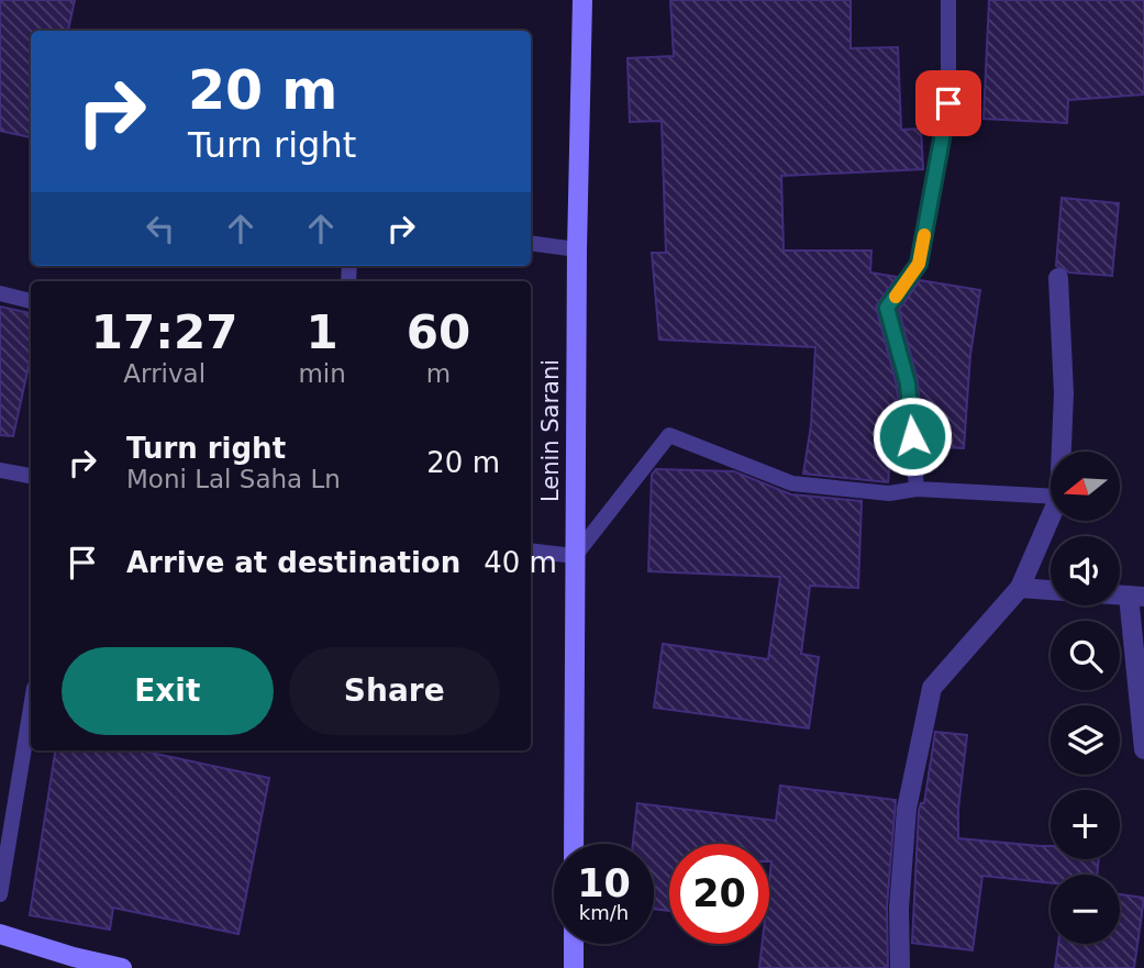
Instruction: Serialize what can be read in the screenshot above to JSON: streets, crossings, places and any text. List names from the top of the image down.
{
  "streets": {
    "main road": ["Lenin Sarani"]
  },
  "north": "left",
  "page": {
    "turn": ["20 m", "Turn right"],
    "eta": [
      "17:27",
      "Arrival",
      "1",
      "min",
      "60",
      "m"
    ],
    "list": [
      {
        "name": "Turn right",
        "note": "Moni Lal Saha Ln",
        "value": "20 m"
      },
      {
        "name": "Arrive at destination",
        "value": "40 m"
      }
    ],
    "map_buttons": ["+", "−"],
    "buttons": ["Exit", "Share"],
    "speed": "10 km/h",
    "limit": "20"
  }
}
